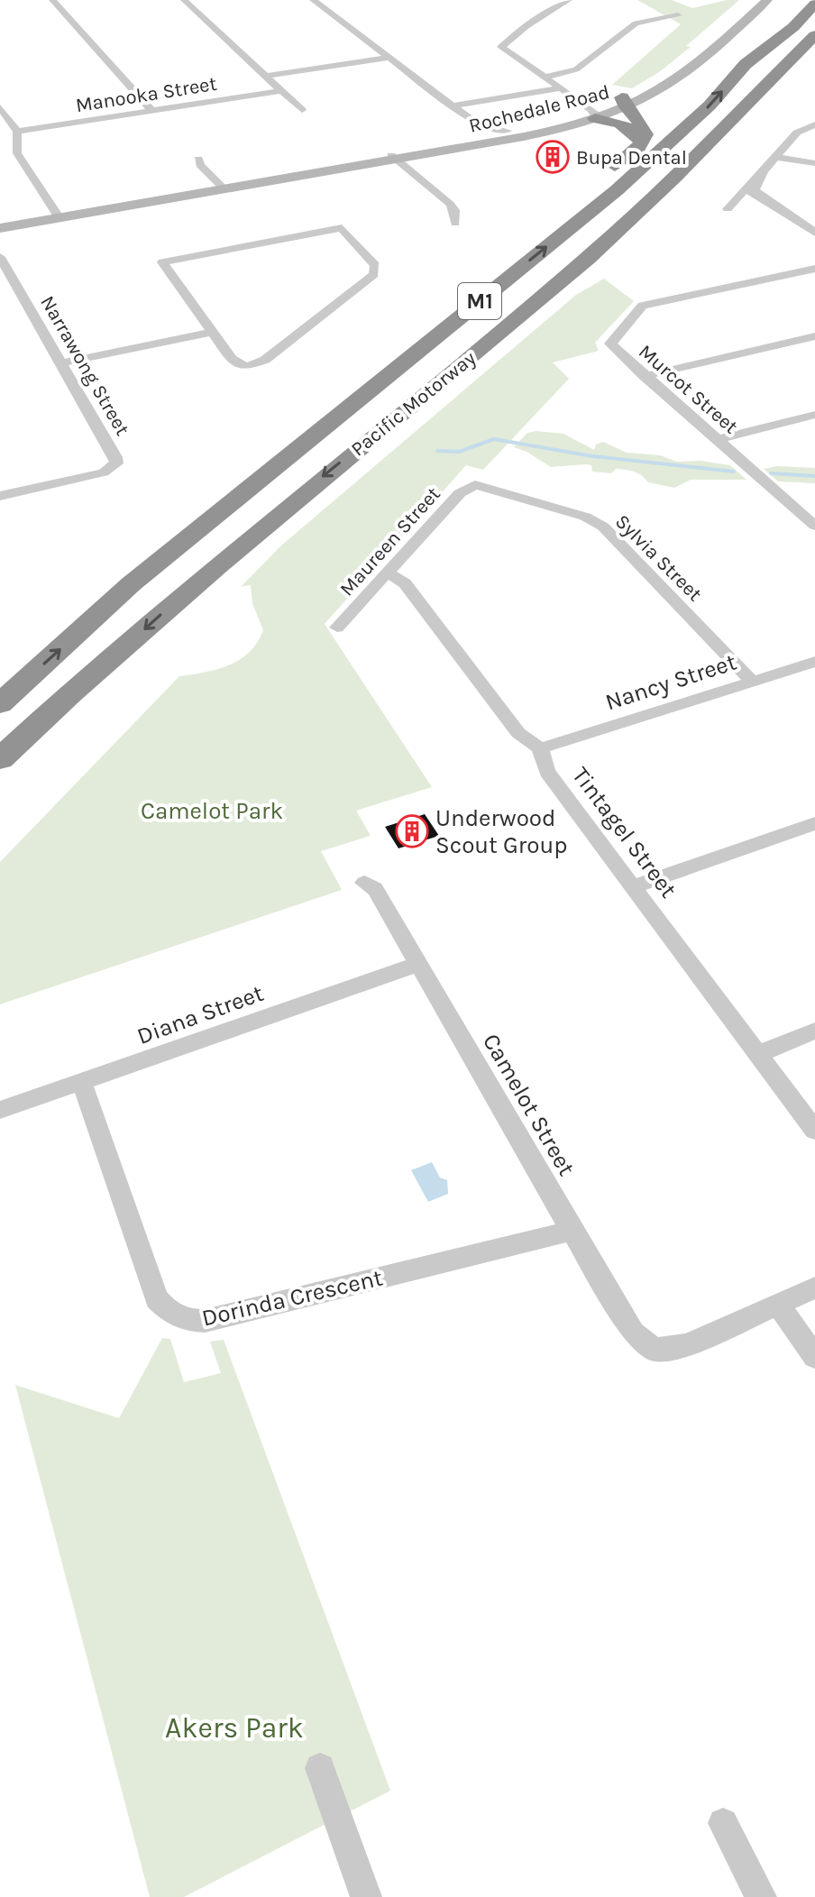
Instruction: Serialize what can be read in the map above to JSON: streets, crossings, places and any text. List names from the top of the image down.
{
  "streets": {
    "highway": ["M1", "Pacific Motorway"],
    "main road": ["Rochedale Road"],
    "street": [
      "Manooka Street",
      "Narrawong Street",
      "Murcot Street",
      "Maureen Street",
      "Sylvia Street",
      "Nancy Street",
      "Tintagel Street",
      "Diana Street",
      "Camelot Street",
      "Dorinda Crescent"
    ]
  },
  "crossings": [
    ["Maureen Street", "Sylvia Street"],
    ["Maureen Street", "Tintagel Street"],
    ["Sylvia Street", "Nancy Street"],
    ["Nancy Street", "Tintagel Street"],
    ["Diana Street", "Camelot Street"],
    ["Diana Street", "Dorinda Crescent"],
    ["Camelot Street", "Dorinda Crescent"]
  ],
  "parks": ["Camelot Park", "Akers Park"],
  "places": {
    "building": ["Bupa Dental", "Underwood Scout Group"]
  }
}
